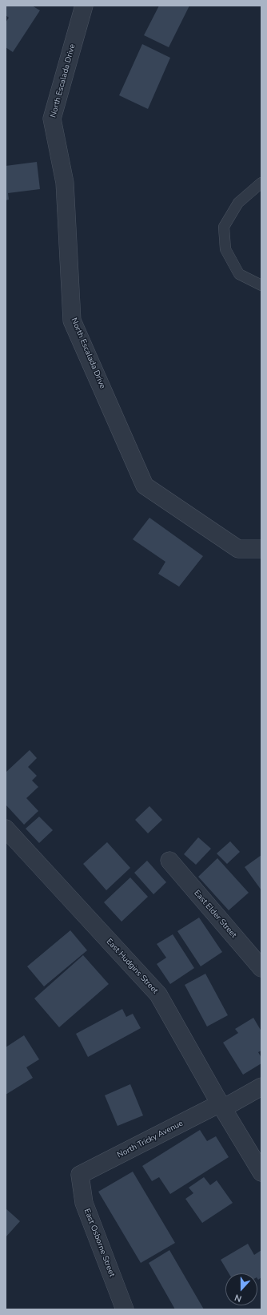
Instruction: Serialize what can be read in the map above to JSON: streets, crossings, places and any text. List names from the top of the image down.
{
  "streets": {
    "street": [
      "North Escalada Drive",
      "East Elder Street",
      "East Hudgins Street",
      "North Tricky Avenue",
      "East Osborne Street"
    ]
  },
  "crossings": [
    ["East Hudgins Street", "North Tricky Avenue"],
    ["North Tricky Avenue", "East Osborne Street"]
  ],
  "north": "bottom"
}
